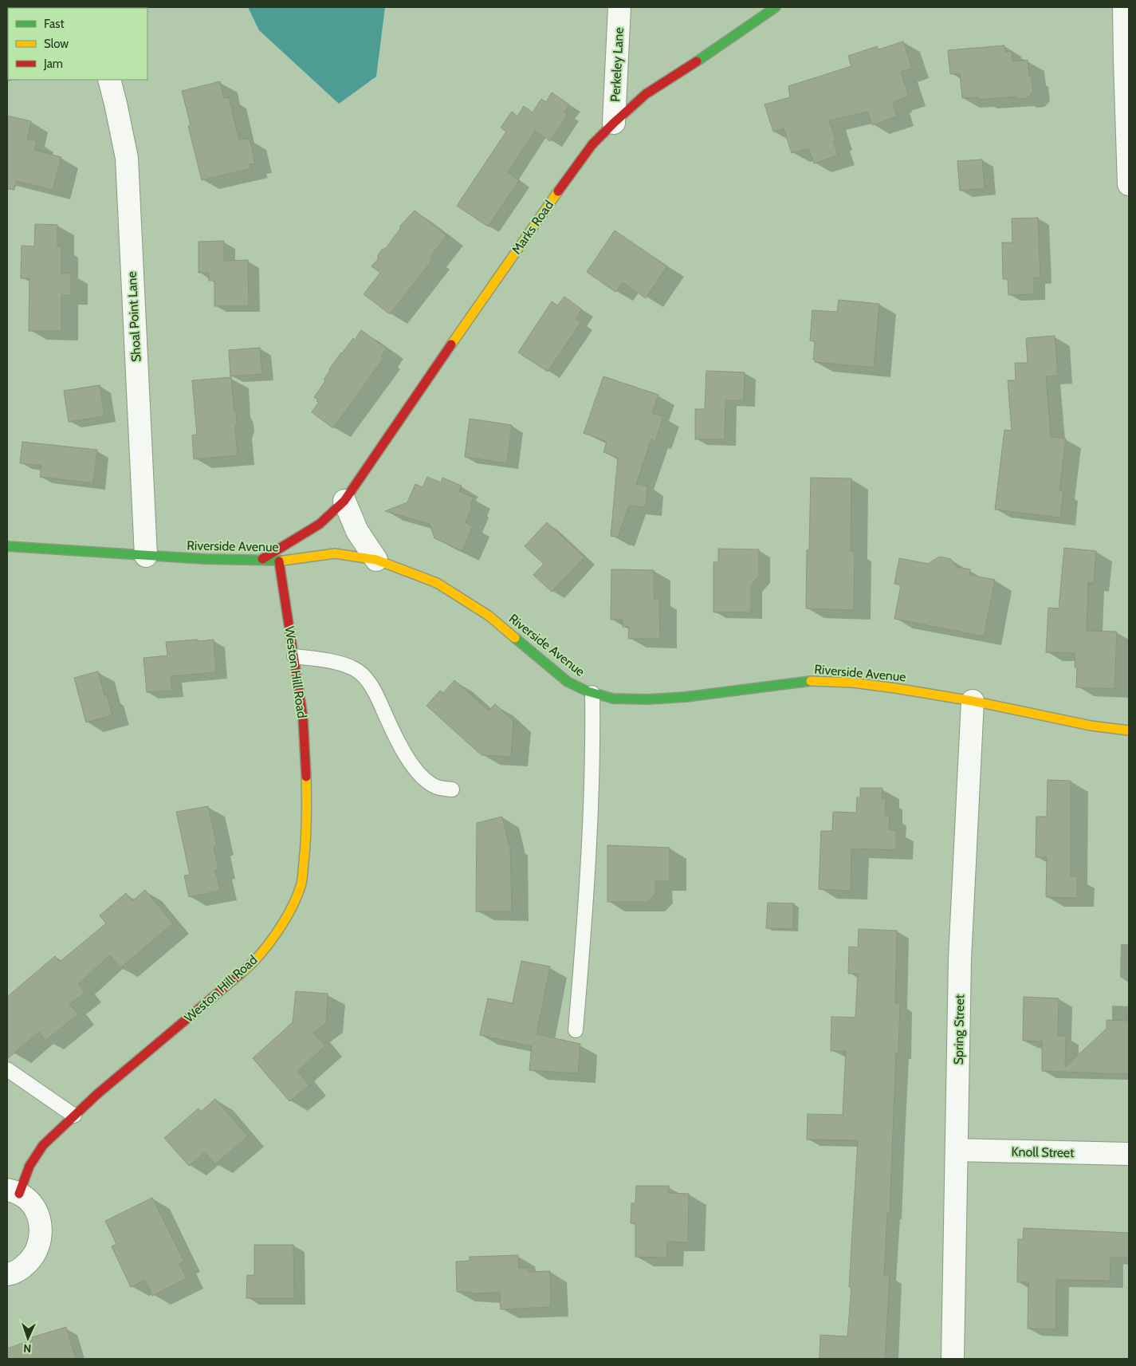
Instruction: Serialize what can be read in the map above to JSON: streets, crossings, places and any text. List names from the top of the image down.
{
  "streets": {
    "street": [
      "Perkeley Lane",
      "Marks Road",
      "Shoal Point Lane",
      "Riverside Avenue",
      "Weston Hill Road",
      "Spring Street",
      "Knoll Street"
    ]
  },
  "crossings": [
    ["Perkeley Lane", "Marks Road"],
    ["Marks Road", "Riverside Avenue"],
    ["Shoal Point Lane", "Riverside Avenue"],
    ["Riverside Avenue", "Weston Hill Road"],
    ["Riverside Avenue", "Spring Street"],
    ["Spring Street", "Knoll Street"]
  ],
  "legend": ["Fast", "Slow", "Jam"],
  "north": "bottom"
}
